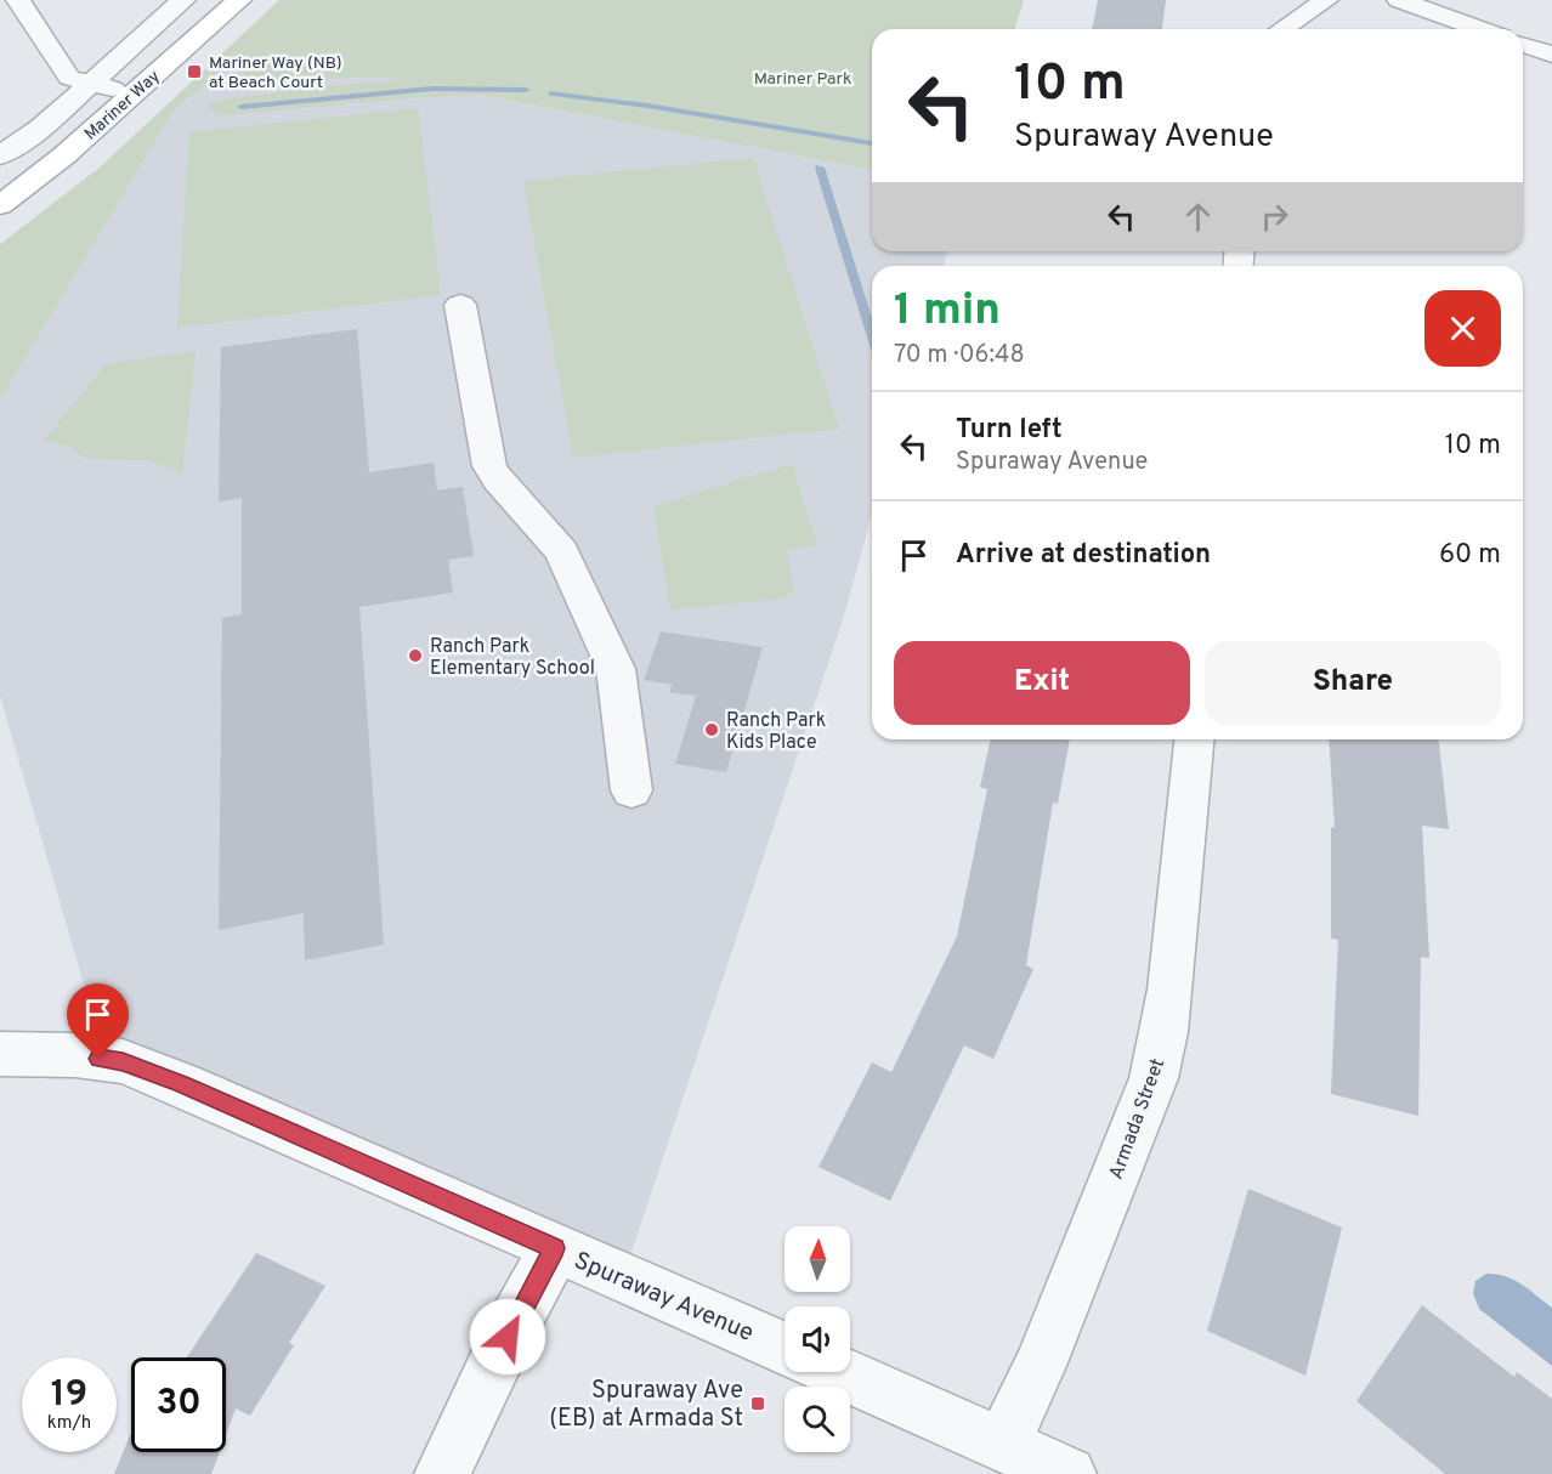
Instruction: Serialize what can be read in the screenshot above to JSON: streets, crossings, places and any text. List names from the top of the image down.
{
  "streets": {
    "main road": ["Mariner Way"],
    "street": ["Armada Street", "Spuraway Avenue"]
  },
  "parks": ["Mariner Park"],
  "places": {
    "transit": ["Mariner Way (NB) at Beach Court", "Spuraway Ave (EB) at Armada St"],
    "other": ["Ranch Park Elementary School", "Ranch Park Kids Place"]
  },
  "north": "top",
  "page": {
    "turn": ["10 m", "Spuraway Avenue"],
    "heading": ["1 min", "70 m · 06:48"],
    "list": [
      {
        "name": "Turn left",
        "note": "Spuraway Avenue",
        "value": "10 m"
      },
      {
        "name": "Arrive at destination",
        "value": "60 m"
      }
    ],
    "buttons": ["Exit", "Share"],
    "speed": "19 km/h",
    "limit": "30"
  }
}
